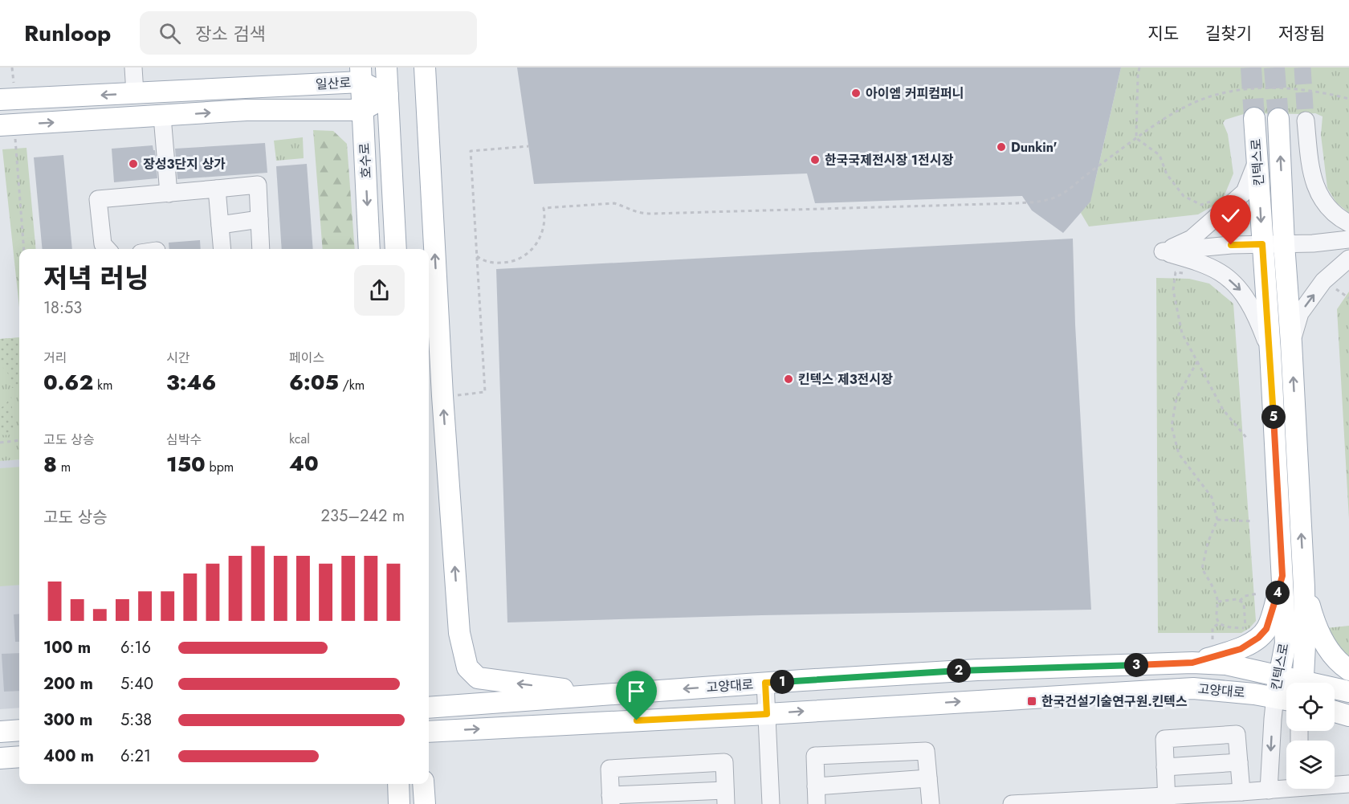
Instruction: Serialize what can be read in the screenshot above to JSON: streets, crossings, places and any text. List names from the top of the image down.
{
  "streets": {
    "main road": [
      "일산로",
      "호수로",
      "킨텍스로",
      "고양대로"
    ]
  },
  "crossings": [
    ["일산로", "호수로"],
    ["킨텍스로", "고양대로"]
  ],
  "places": {
    "other": [
      "아이엠 커피컴퍼니",
      "Dunkin'",
      "한국국제전시장 1전시장",
      "장성3단지 상가",
      "킨텍스 제3전시장"
    ],
    "transit": ["한국건설기술연구원.킨텍스"]
  },
  "page": {
    "header": "Runloop",
    "search": "장소 검색",
    "nav": ["지도", "길찾기", "저장됨"],
    "heading": ["저녁 러닝", "18:53"],
    "stats": [
      ["거리", "0.62 km"],
      ["시간", "3:46"],
      ["페이스", "6:05 /km"],
      ["고도 상승", "8 m"],
      ["심박수", "150 bpm"],
      ["kcal", "40"]
    ],
    "pins": [
      "5",
      "4",
      "3",
      "2",
      "1"
    ],
    "chart": ["고도 상승", "235–242 m"],
    "list": [
      {
        "name": "100 m",
        "note": "6:16"
      },
      {
        "name": "200 m",
        "note": "5:40"
      },
      {
        "name": "300 m",
        "note": "5:38"
      },
      {
        "name": "400 m",
        "note": "6:21"
      }
    ]
  }
}
